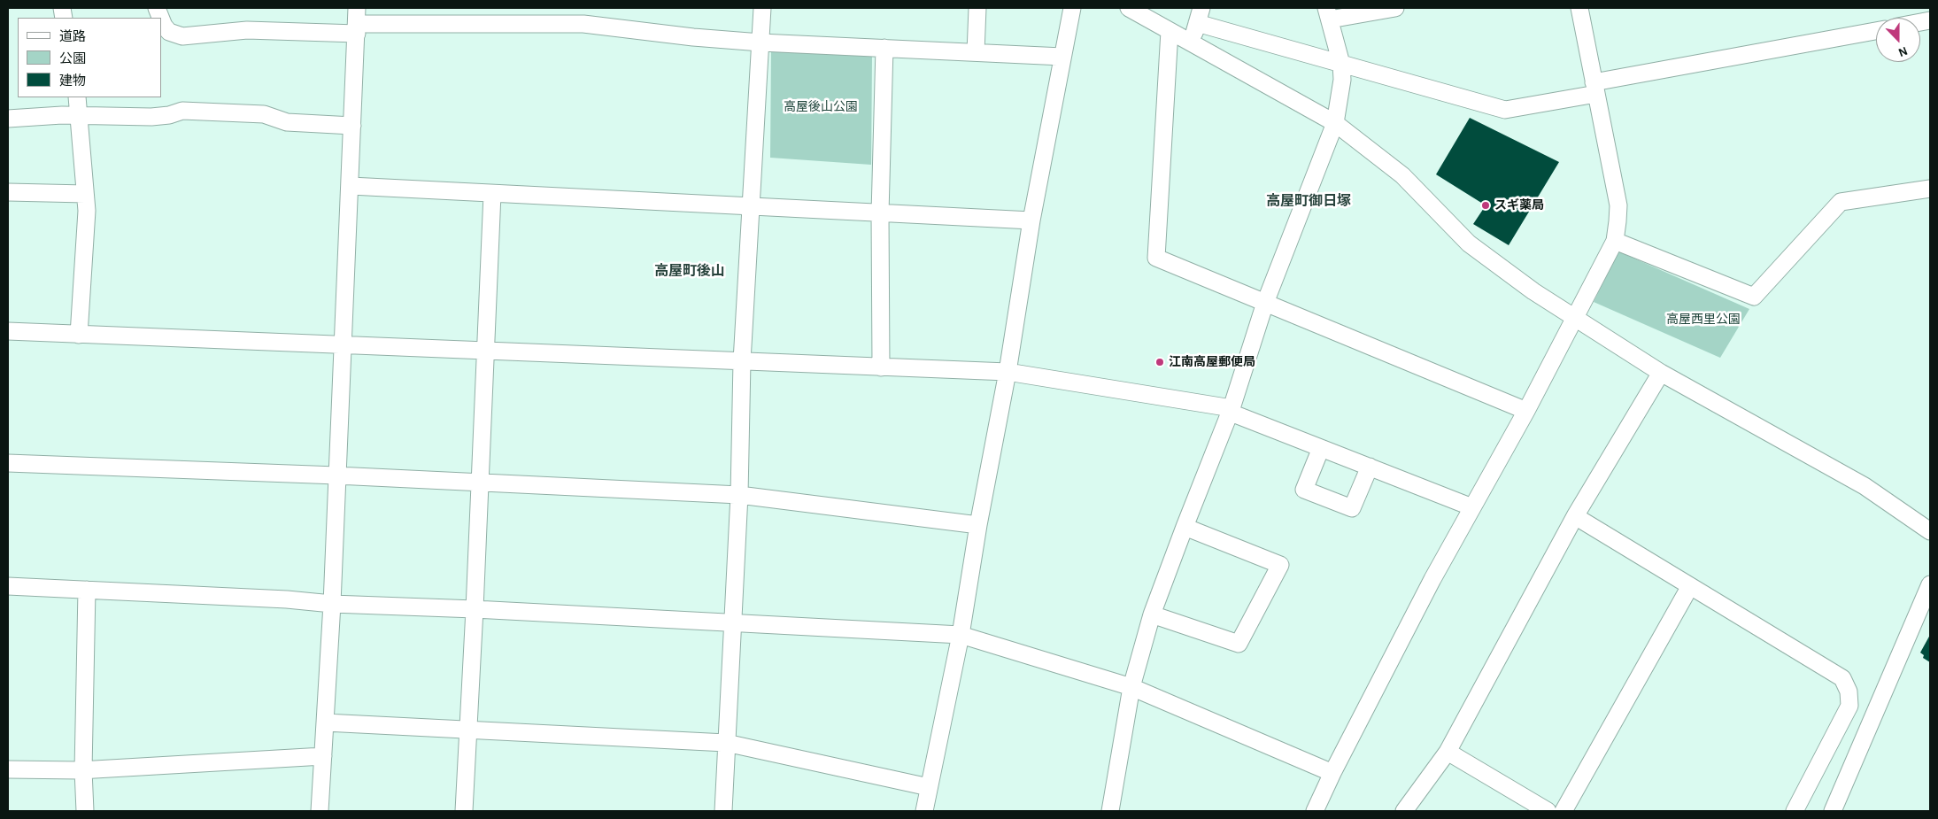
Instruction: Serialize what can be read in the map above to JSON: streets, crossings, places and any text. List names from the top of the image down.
{
  "districts": ["高屋町御日塚", "高屋町後山"],
  "parks": ["高屋後山公園", "高屋西里公園"],
  "places": ["スギ薬局", "江南高屋郵便局"],
  "legend": ["道路", "公園", "建物"],
  "north": "bottom"
}
